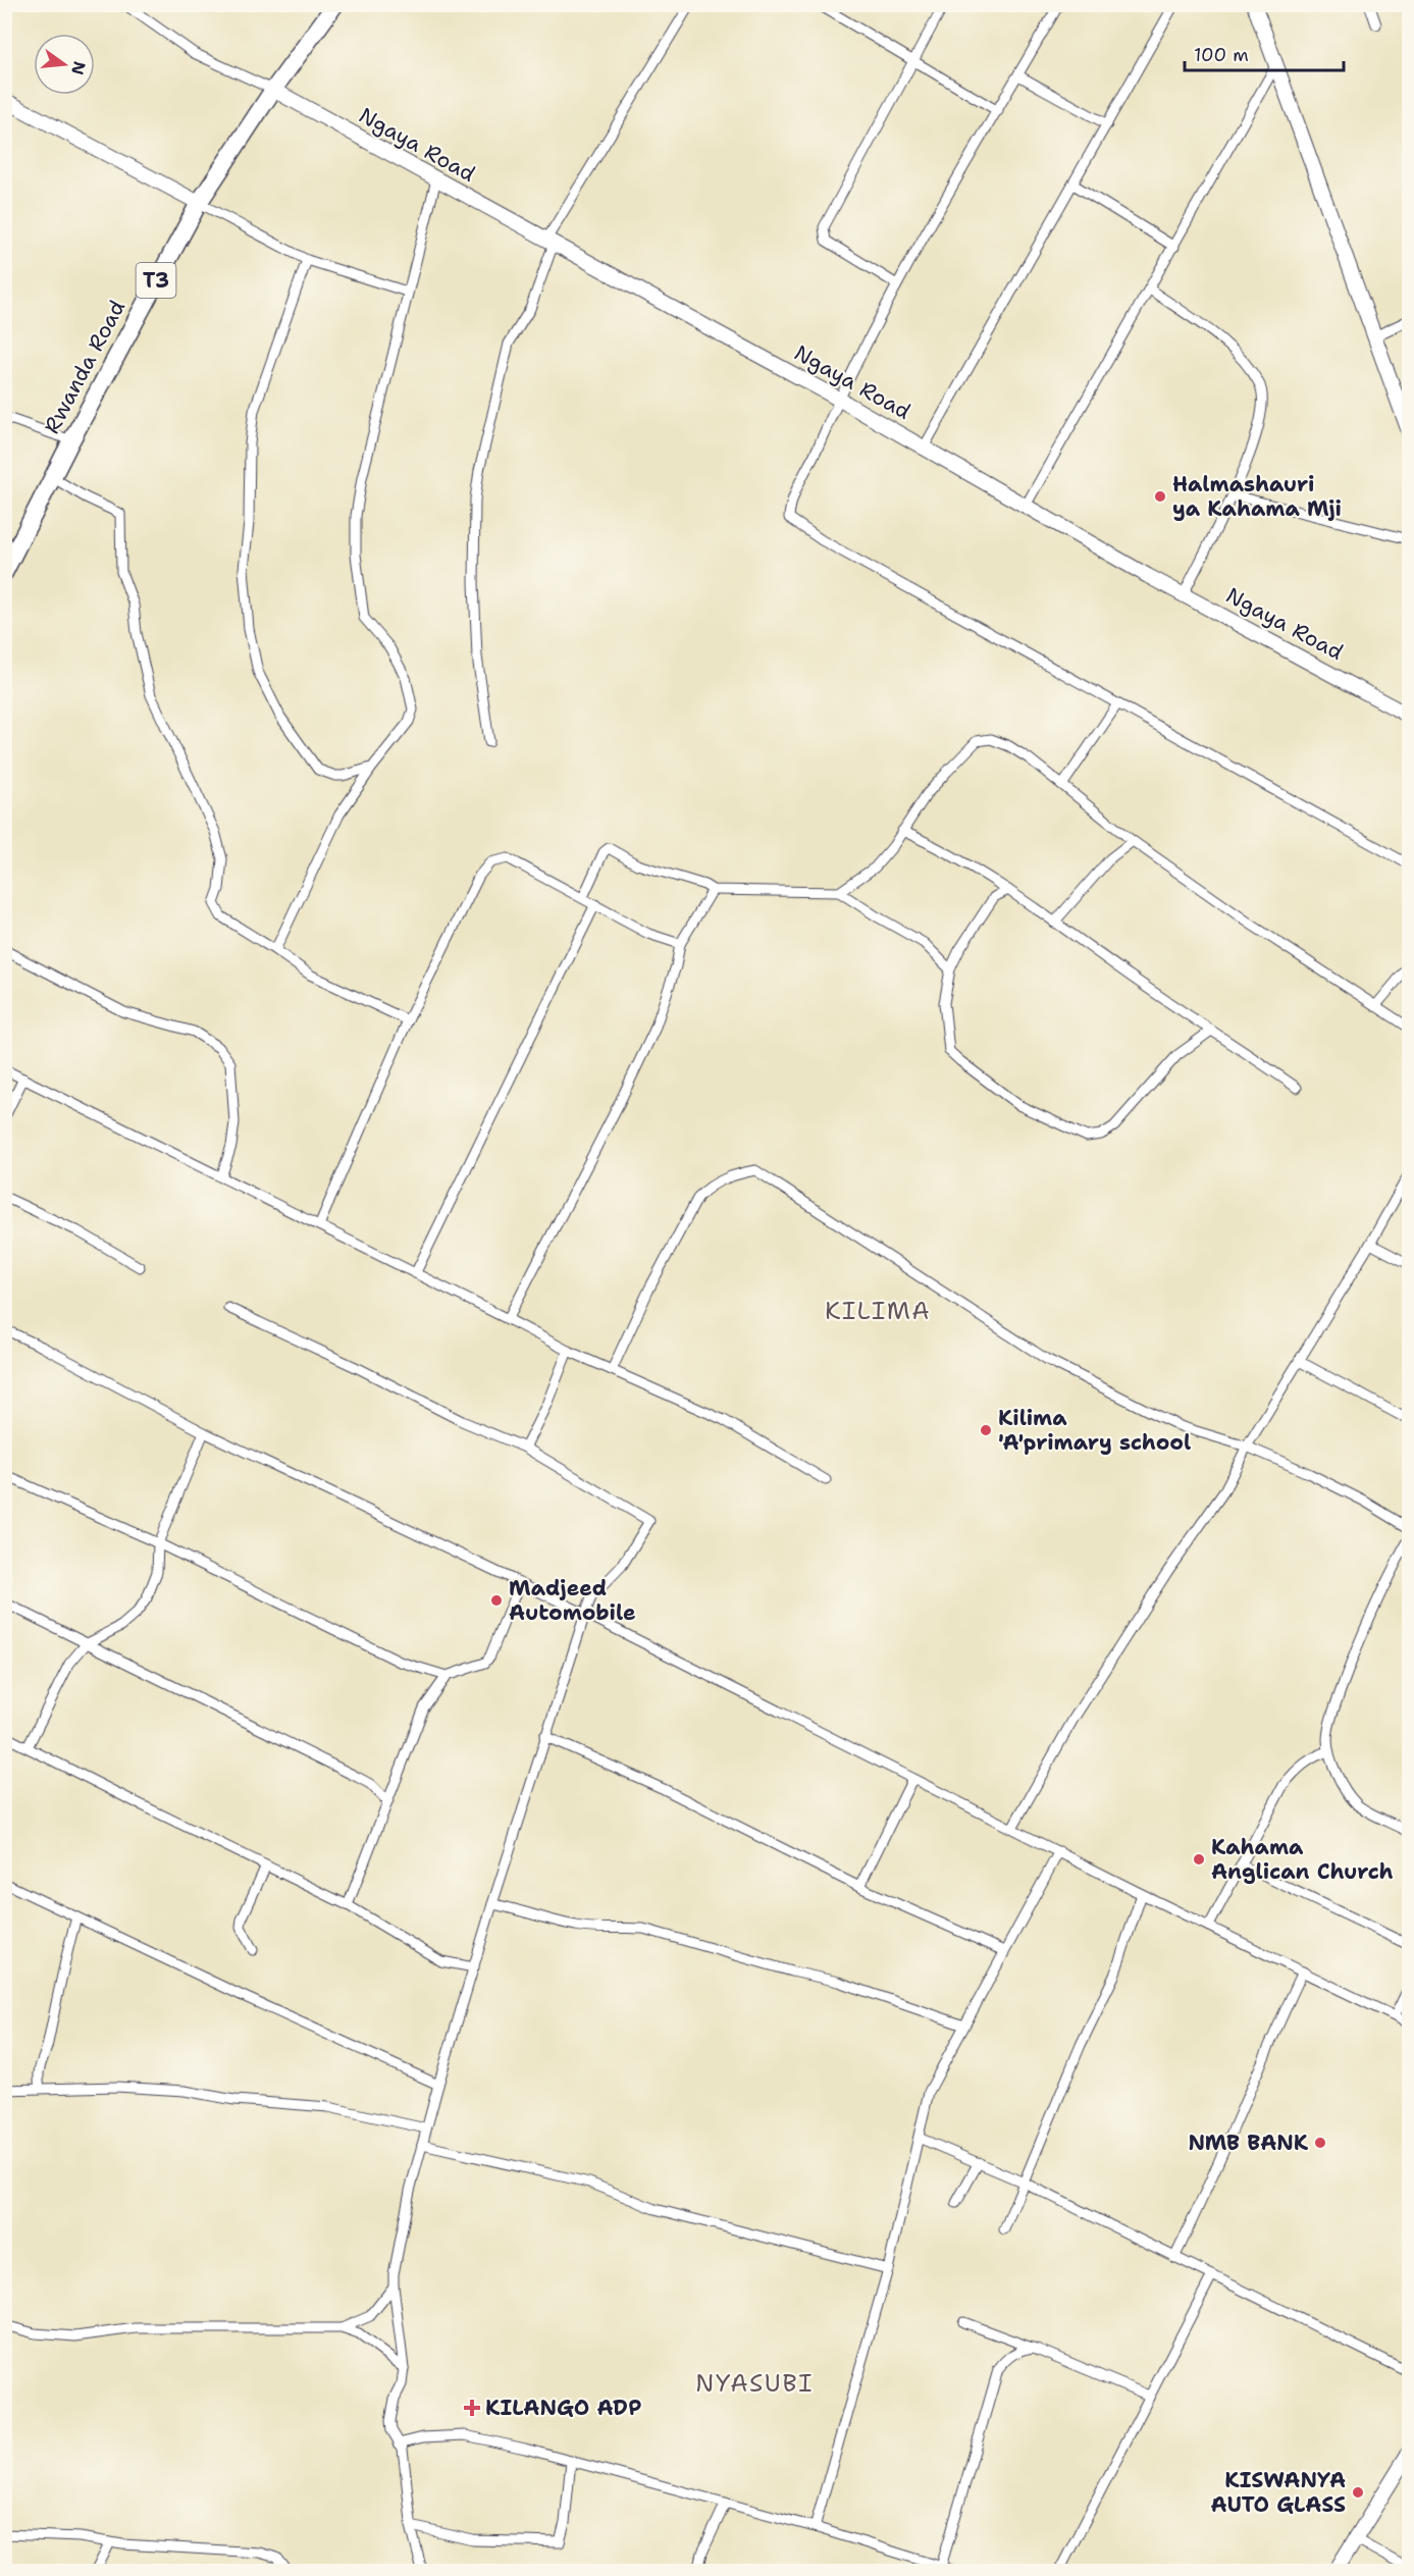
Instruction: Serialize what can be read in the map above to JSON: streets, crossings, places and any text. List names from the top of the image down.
{
  "streets": {
    "highway": ["T3", "Rwanda Road"],
    "street": ["Ngaya Road"]
  },
  "crossings": [
    ["Ngaya Road", "Rwanda Road"]
  ],
  "districts": ["KILIMA", "NYASUBI"],
  "places": {
    "other": [
      "Halmashauri ya Kahama Mji",
      "Kilima 'A'primary school",
      "Madjeed Automobile",
      "Kahama Anglican Church",
      "NMB BANK",
      "KISWANYA AUTO GLASS"
    ],
    "health": ["KILANGO ADP"]
  },
  "scale_bar": "100 m",
  "north": "right"
}
